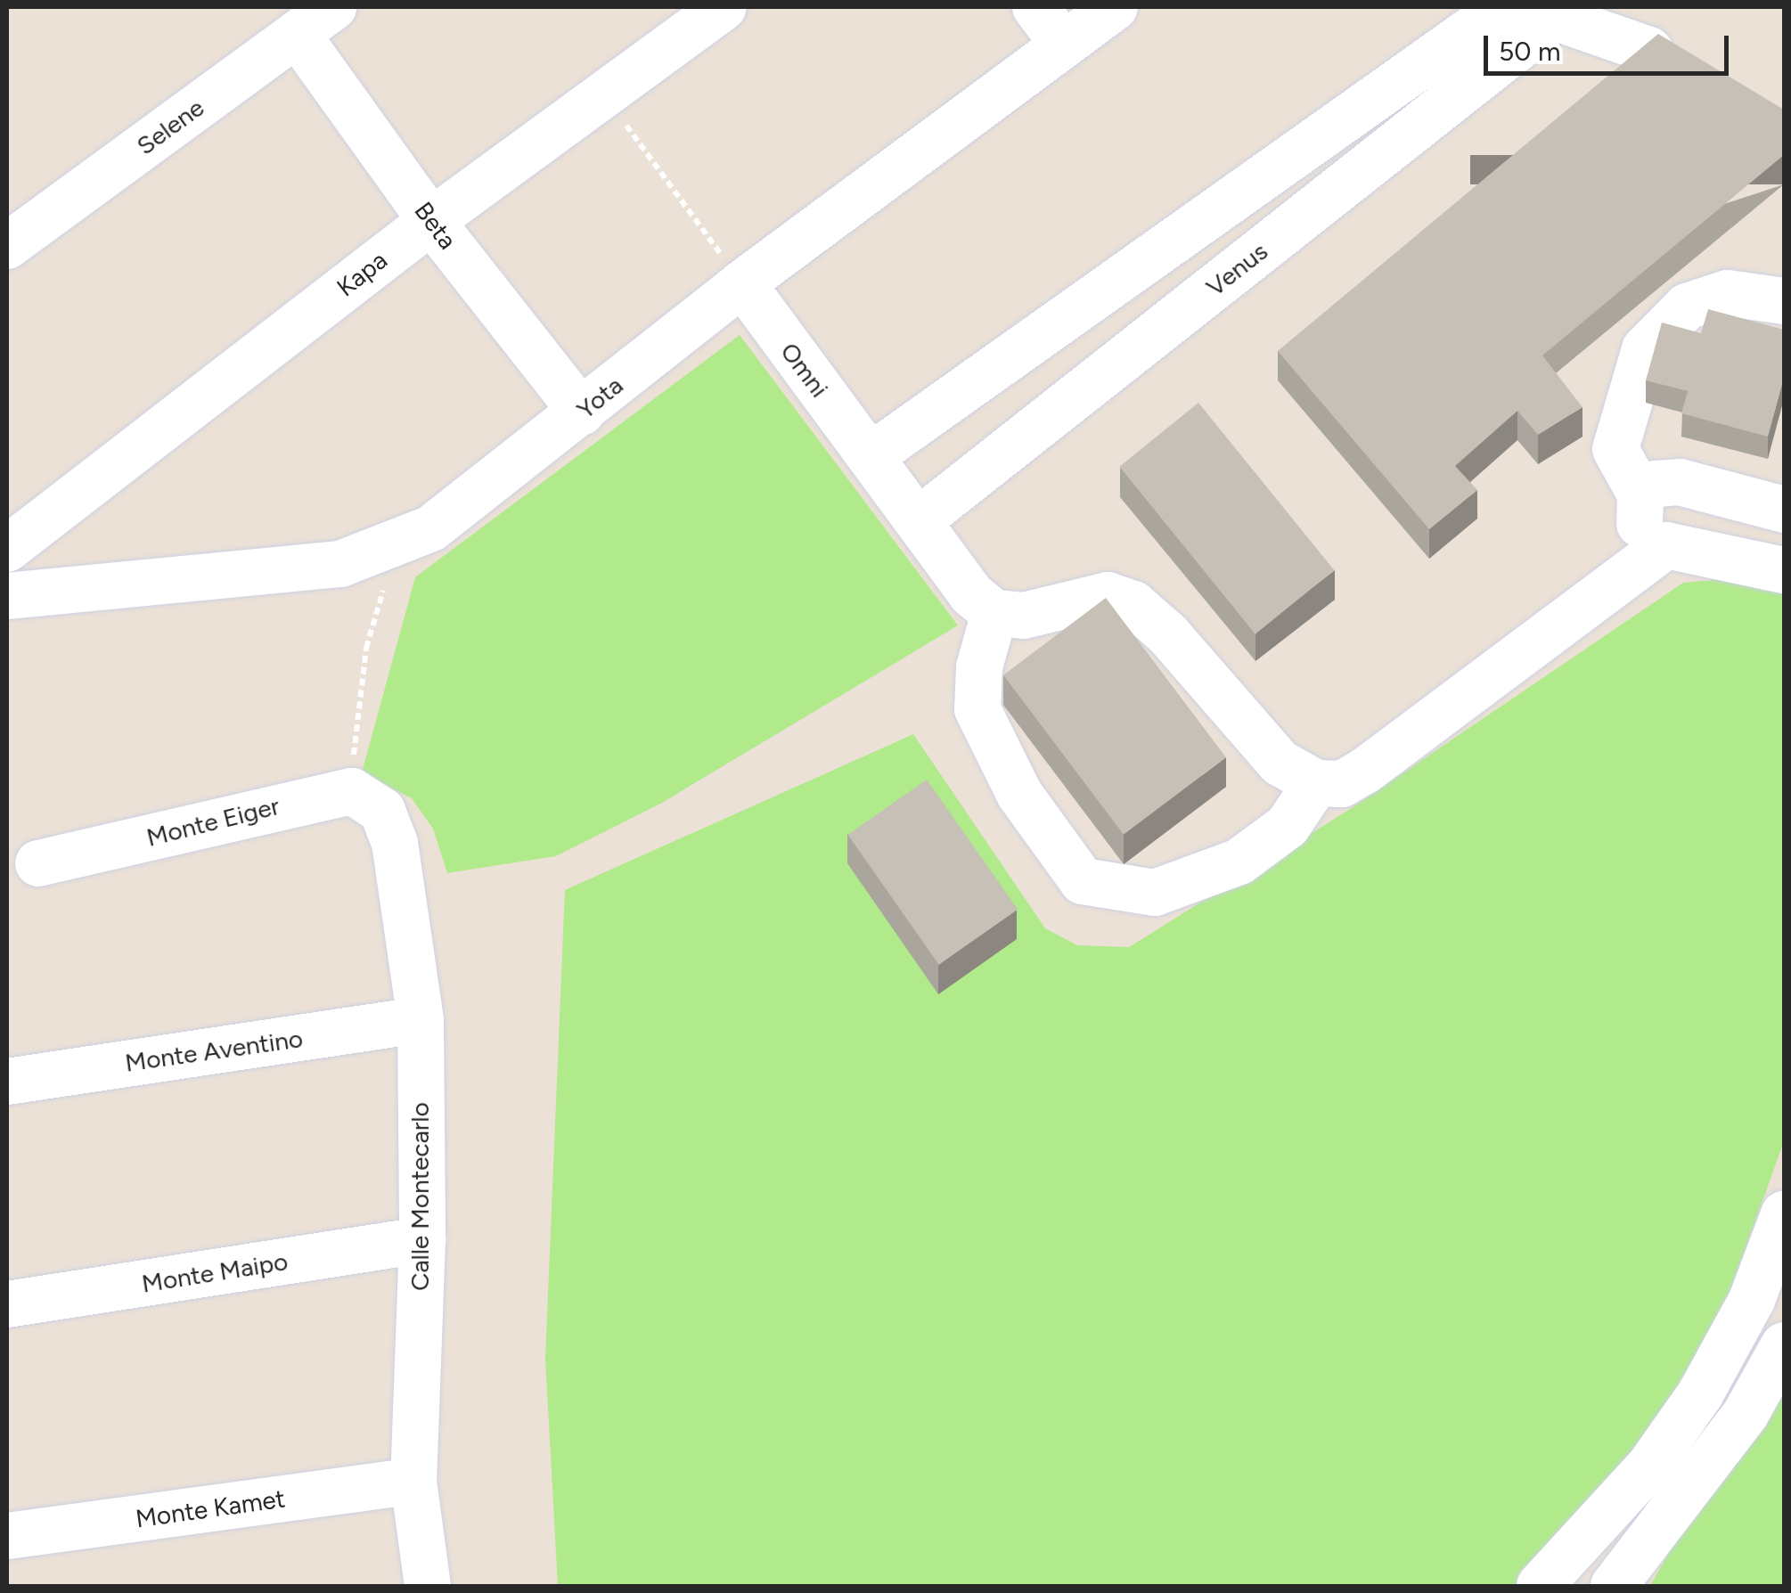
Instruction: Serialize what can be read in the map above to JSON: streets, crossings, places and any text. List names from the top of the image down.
{
  "streets": {
    "street": [
      "Selene",
      "Beta",
      "Venus",
      "Kapa",
      "Omni",
      "Yota",
      "Monte Eiger",
      "Monte Aventino",
      "Calle Montecarlo",
      "Monte Maipo",
      "Monte Kamet"
    ]
  },
  "crossings": [
    ["Selene", "Beta"],
    ["Beta", "Kapa"],
    ["Beta", "Yota"],
    ["Venus", "Omni"],
    ["Omni", "Yota"],
    ["Monte Eiger", "Calle Montecarlo"],
    ["Monte Aventino", "Calle Montecarlo"],
    ["Calle Montecarlo", "Monte Maipo"],
    ["Calle Montecarlo", "Monte Kamet"]
  ],
  "scale_bar": "50 m"
}
